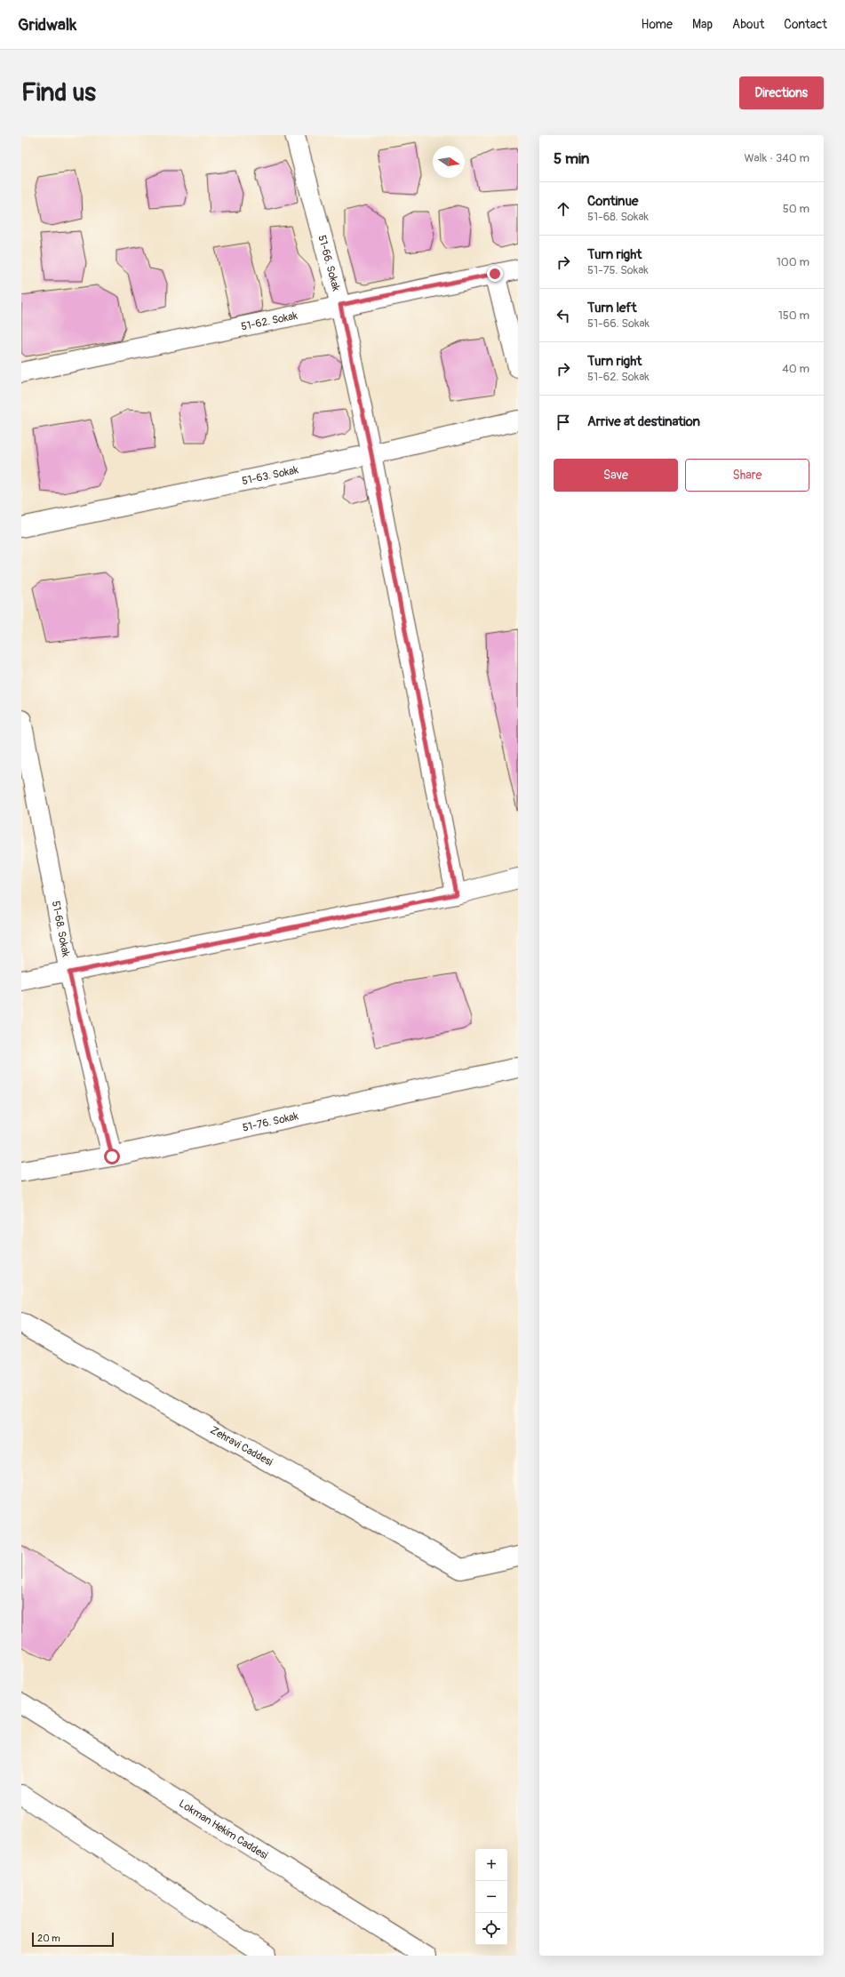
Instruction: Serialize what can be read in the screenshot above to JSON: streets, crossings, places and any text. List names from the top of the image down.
{
  "streets": {
    "street": [
      "51-66. Sokak",
      "51-62. Sokak",
      "51-63. Sokak",
      "51-68. Sokak",
      "51-76. Sokak",
      "Zehravi Caddesi",
      "Lokman Hekim Caddesi"
    ]
  },
  "crossings": [
    ["51-66. Sokak", "51-62. Sokak"],
    ["51-66. Sokak", "51-63. Sokak"],
    ["51-68. Sokak", "51-76. Sokak"]
  ],
  "scale_bar": "20 m",
  "north": "right",
  "page": {
    "header": "Gridwalk",
    "nav": [
      "Home",
      "Map",
      "About",
      "Contact"
    ],
    "buttons": [
      "Directions",
      ["Save", "Share"]
    ],
    "title": "Find us",
    "heading": ["5 min", "Walk · 340 m"],
    "list": [
      ["Continue", "51-68. Sokak", "50 m"],
      ["Turn right", "51-75. Sokak", "100 m"],
      ["Turn left", "51-66. Sokak", "150 m"],
      ["Turn right", "51-62. Sokak", "40 m"],
      "Arrive at destination"
    ],
    "map_buttons": ["+", "−"],
    "scale": "20 m"
  }
}
